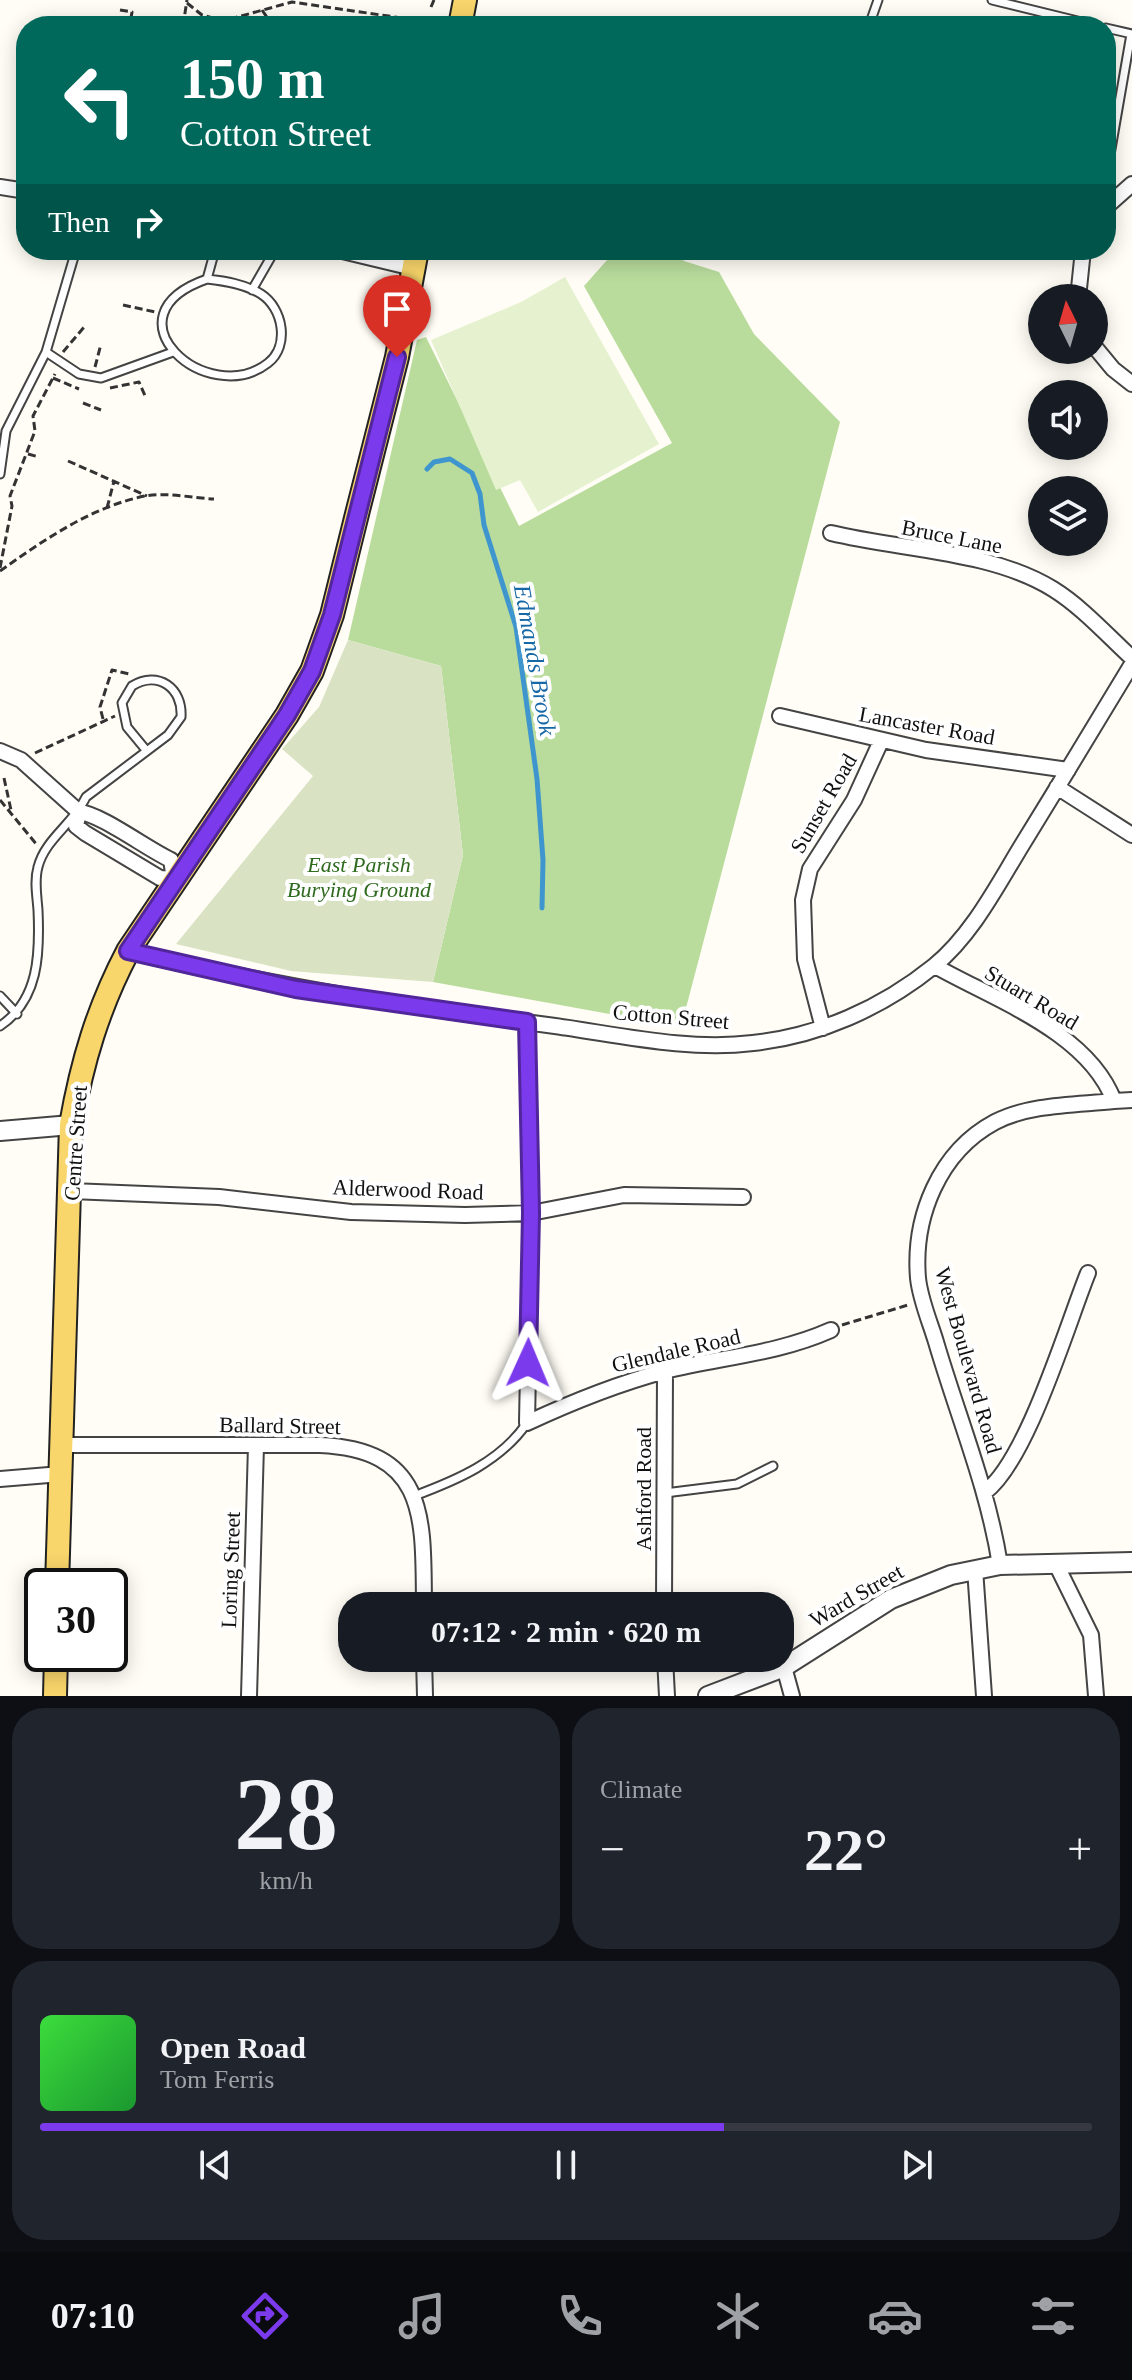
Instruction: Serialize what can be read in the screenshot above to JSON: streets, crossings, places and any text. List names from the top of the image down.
{
  "streets": {
    "main road": ["Centre Street"],
    "street": [
      "Bruce Lane",
      "Lancaster Road",
      "Sunset Road",
      "Stuart Road",
      "Cotton Street",
      "Alderwood Road",
      "Glendale Road",
      "West Boulevard Road",
      "Ballard Street",
      "Ashford Road",
      "Loring Street",
      "Ward Street"
    ]
  },
  "crossings": [
    ["Lancaster Road", "Sunset Road"],
    ["Lancaster Road", "Cotton Street"],
    ["Sunset Road", "Cotton Street"],
    ["Stuart Road", "Cotton Street"],
    ["Stuart Road", "West Boulevard Road"],
    ["Cotton Street", "Centre Street"],
    ["Centre Street", "Alderwood Road"],
    ["Centre Street", "Ballard Street"],
    ["Glendale Road", "Ballard Street"],
    ["Glendale Road", "Ashford Road"],
    ["West Boulevard Road", "Ward Street"],
    ["Ballard Street", "Loring Street"]
  ],
  "water": ["Edmands Brook"],
  "parks": ["East Parish Burying Ground"],
  "north": "top",
  "page": {
    "turn": ["150 m", "Cotton Street"],
    "then": "Then",
    "limit": "30",
    "trip": "07:12 · 2 min · 620 m",
    "tile": [
      ["28", "km/h"],
      "Climate"
    ],
    "heat": ["−", "22°", "+"],
    "song": ["Open Road", "Tom Ferris"],
    "tabs": "07:10"
  }
}
